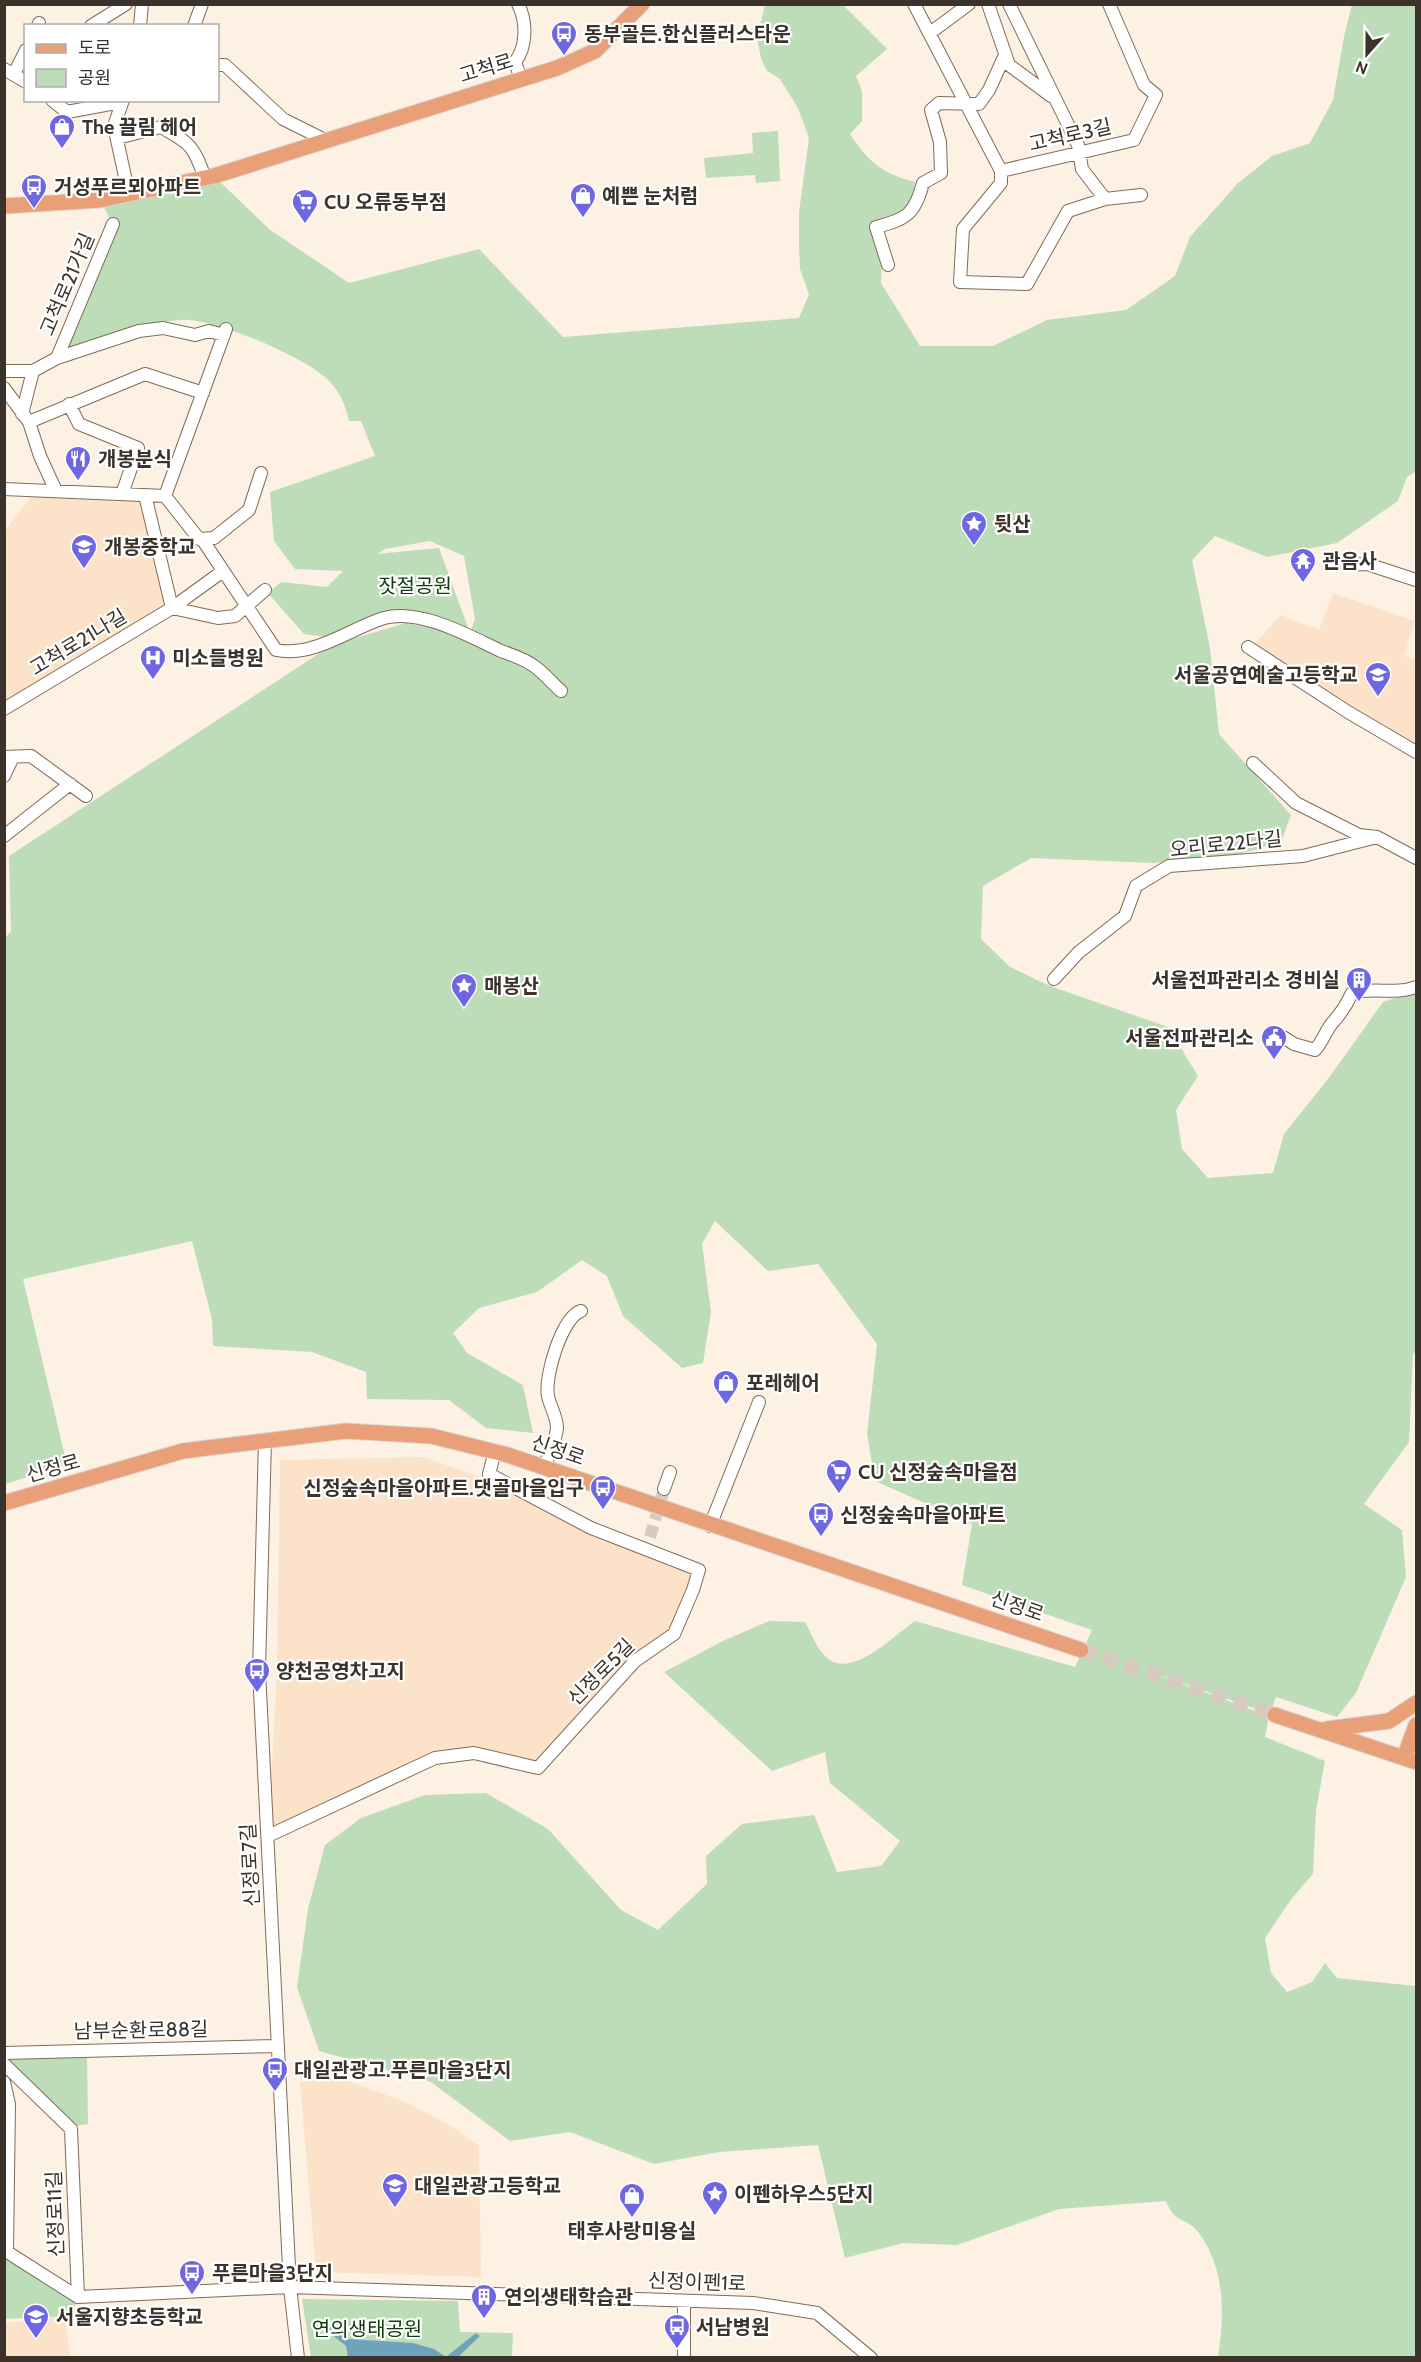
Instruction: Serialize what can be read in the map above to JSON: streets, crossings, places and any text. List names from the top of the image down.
{
  "streets": {
    "main road": ["고척로", "신정로"],
    "street": [
      "고척로3길",
      "고척로21가길",
      "고척로21나길",
      "오리로22다길",
      "신정로5길",
      "신정로7길",
      "남부순환로88길",
      "신정로11길",
      "신정이펜1로"
    ]
  },
  "crossings": [
    ["신정로", "신정로5길"],
    ["신정로", "신정로7길"],
    ["신정로5길", "신정로7길"],
    ["신정로7길", "남부순환로88길"],
    ["신정로7길", "신정이펜1로"]
  ],
  "parks": ["잣절공원", "연의생태공원"],
  "places": {
    "bus stop": [
      "동부골든.한신플러스타운",
      "거성푸르뫼아파트",
      "신정숲속마을아파트.댓골마을입구",
      "신정숲속마을아파트",
      "양천공영차고지",
      "대일관광고.푸른마을3단지",
      "푸른마을3단지",
      "서남병원"
    ],
    "shop": [
      "The 끌림 헤어",
      "예쁜 눈처럼",
      "포레헤어",
      "태후사랑미용실"
    ],
    "supermarket": ["CU 오류동부점", "CU 신정숲속마을점"],
    "restaurant": ["개봉분식"],
    "place": ["뒷산", "매봉산", "이펜하우스5단지"],
    "school or university": [
      "개봉중학교",
      "서울공연예술고등학교",
      "대일관광고등학교",
      "서울지향초등학교"
    ],
    "temple": ["관음사"],
    "hospital": ["미소들병원"],
    "building": ["서울전파관리소 경비실", "연의생태학습관"],
    "public building": ["서울전파관리소"]
  },
  "legend": ["도로", "공원"],
  "north": "bottom"
}
